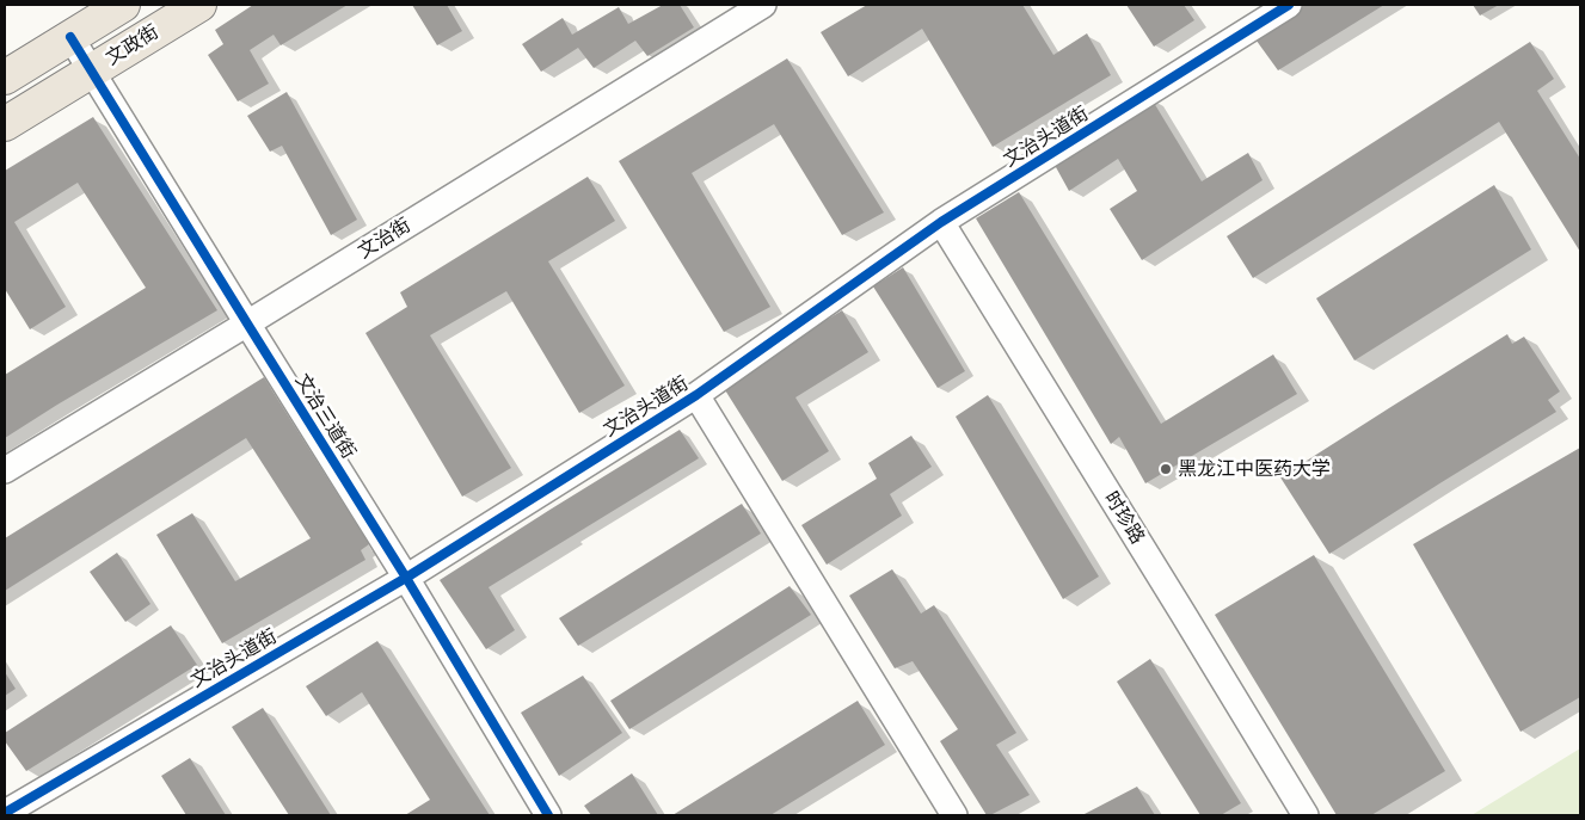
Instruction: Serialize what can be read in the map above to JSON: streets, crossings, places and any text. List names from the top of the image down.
{
  "streets": {
    "main road": ["文政街"],
    "street": [
      "文治头道街",
      "文治街",
      "文治三道街",
      "时珍路"
    ]
  },
  "crossings": [
    ["文政街", "文治三道街"],
    ["文治头道街", "文治三道街"],
    ["文治头道街", "时珍路"],
    ["文治街", "文治三道街"]
  ],
  "places": ["黑龙江中医药大学"]
}
